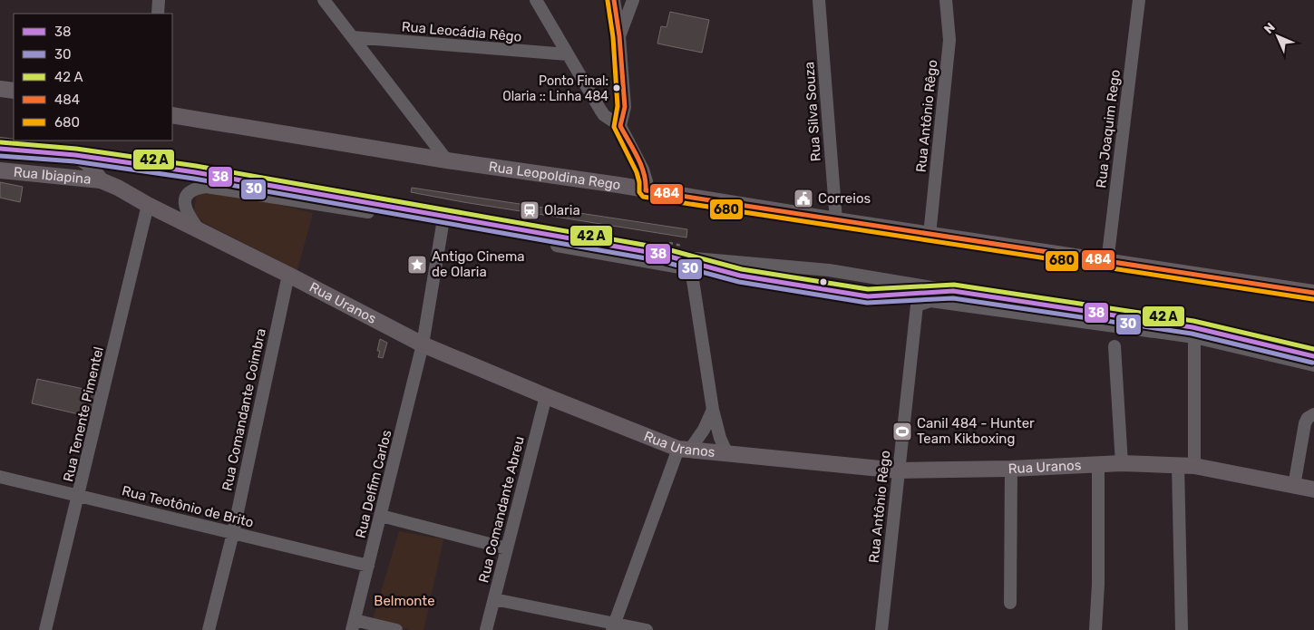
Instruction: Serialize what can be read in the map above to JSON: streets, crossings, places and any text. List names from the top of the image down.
{
  "streets": {
    "main road": ["Rua Ibiapina", "Rua Leopoldina Rego", "Rua Uranos"],
    "street": [
      "Rua Leocádia Rêgo",
      "Rua Silva Souza",
      "Rua Antônio Rêgo",
      "Rua Joaquim Rego",
      "Rua Comandante Coimbra",
      "Rua Tenente Pimentel",
      "Rua Delfim Carlos",
      "Rua Teotônio de Brito",
      "Rua Comandante Abreu"
    ]
  },
  "crossings": [
    ["Rua Silva Souza", "Rua Leopoldina Rego"],
    ["Rua Antônio Rêgo", "Rua Leopoldina Rego"],
    ["Rua Antônio Rêgo", "Rua Uranos"],
    ["Rua Joaquim Rego", "Rua Leopoldina Rego"],
    ["Rua Ibiapina", "Rua Uranos"],
    ["Rua Uranos", "Rua Comandante Coimbra"],
    ["Rua Uranos", "Rua Tenente Pimentel"],
    ["Rua Uranos", "Rua Delfim Carlos"],
    ["Rua Uranos", "Rua Comandante Abreu"],
    ["Rua Comandante Coimbra", "Rua Teotônio de Brito"],
    ["Rua Tenente Pimentel", "Rua Teotônio de Brito"],
    ["Rua Delfim Carlos", "Rua Teotônio de Brito"]
  ],
  "parks": ["Belmonte"],
  "places": {
    "other": ["Ponto Final: Olaria :: Linha 484"],
    "public building": ["Correios"],
    "station": ["Olaria"],
    "place": ["Antigo Cinema de Olaria"],
    "sports": ["Canil 484 - Hunter Team Kikboxing"]
  },
  "lines": [
    "transit line 484",
    "transit line 680",
    "transit line 38",
    "transit line 30"
  ],
  "legend": [
    "38",
    "30",
    "42 A",
    "484",
    "680"
  ],
  "north": "top left"
}
